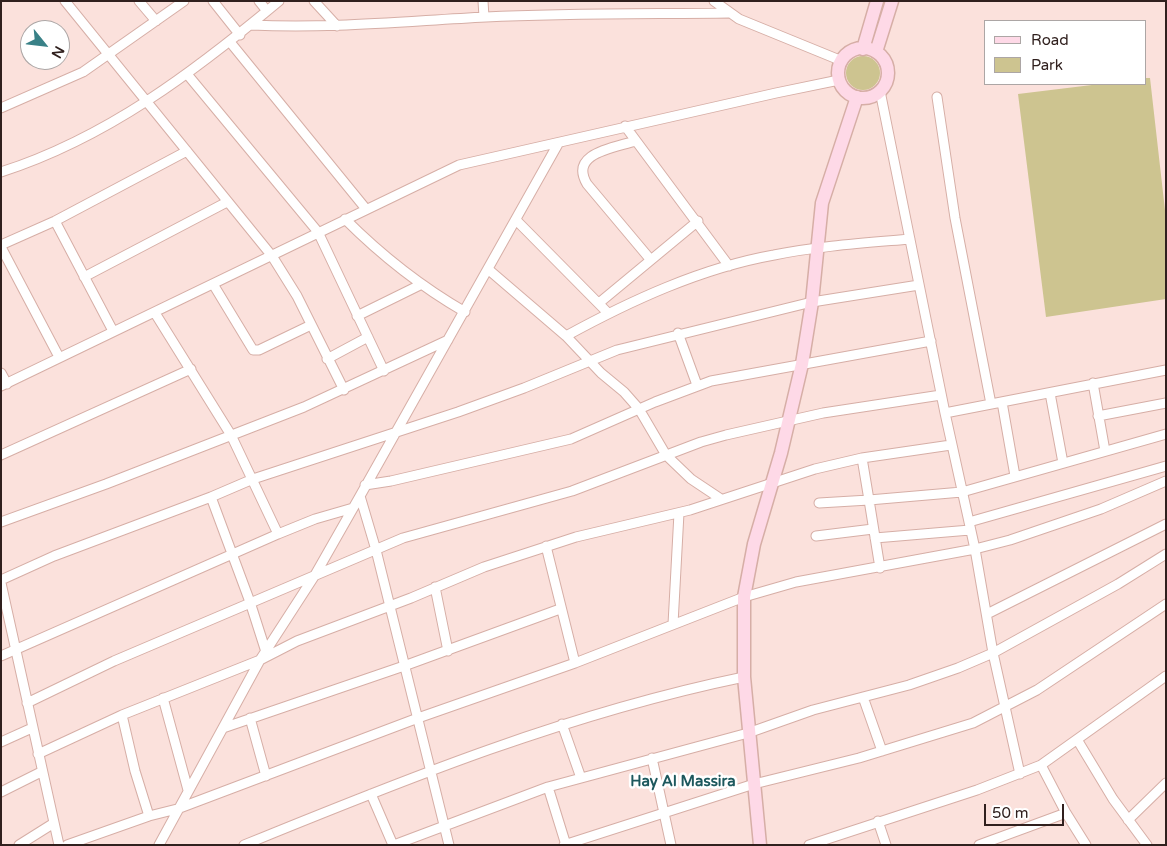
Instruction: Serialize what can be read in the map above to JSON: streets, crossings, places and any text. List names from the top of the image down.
{
  "districts": ["Hay Al Massira"],
  "legend": ["Road", "Park"],
  "scale_bar": "50 m",
  "north": "bottom right"
}
